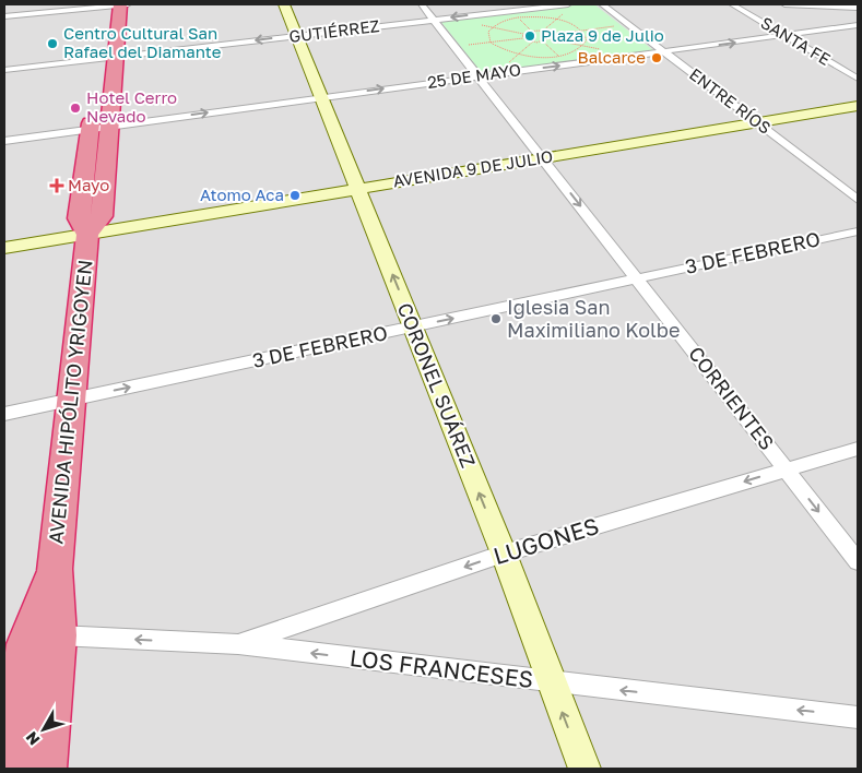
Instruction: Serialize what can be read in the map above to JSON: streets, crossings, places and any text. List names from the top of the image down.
{
  "streets": {
    "highway": ["AVENIDA HIPÓLITO YRIGOYEN"],
    "street": [
      "GUTIÉRREZ",
      "SANTA FE",
      "25 DE MAYO",
      "ENTRE RÍOS",
      "AVENIDA 9 DE JULIO",
      "3 DE FEBRERO",
      "CORONEL SUÁREZ",
      "CORRIENTES",
      "LUGONES",
      "LOS FRANCESES"
    ]
  },
  "crossings": [
    ["GUTIÉRREZ", "CORONEL SUÁREZ"],
    ["GUTIÉRREZ", "CORRIENTES"],
    ["GUTIÉRREZ", "AVENIDA HIPÓLITO YRIGOYEN"],
    ["SANTA FE", "25 DE MAYO"],
    ["25 DE MAYO", "ENTRE RÍOS"],
    ["25 DE MAYO", "CORONEL SUÁREZ"],
    ["25 DE MAYO", "CORRIENTES"],
    ["25 DE MAYO", "AVENIDA HIPÓLITO YRIGOYEN"],
    ["ENTRE RÍOS", "AVENIDA 9 DE JULIO"],
    ["AVENIDA 9 DE JULIO", "CORONEL SUÁREZ"],
    ["AVENIDA 9 DE JULIO", "CORRIENTES"],
    ["AVENIDA 9 DE JULIO", "AVENIDA HIPÓLITO YRIGOYEN"],
    ["3 DE FEBRERO", "CORONEL SUÁREZ"],
    ["3 DE FEBRERO", "CORRIENTES"],
    ["3 DE FEBRERO", "AVENIDA HIPÓLITO YRIGOYEN"],
    ["CORONEL SUÁREZ", "LUGONES"],
    ["CORONEL SUÁREZ", "LOS FRANCESES"],
    ["CORRIENTES", "LUGONES"],
    ["AVENIDA HIPÓLITO YRIGOYEN", "LOS FRANCESES"],
    ["LUGONES", "LOS FRANCESES"]
  ],
  "one_way": [
    "GUTIÉRREZ",
    "25 DE MAYO",
    "3 DE FEBRERO",
    "CORONEL SUÁREZ",
    "CORRIENTES",
    "LUGONES",
    "LOS FRANCESES"
  ],
  "places": {
    "other": [
      "Plaza 9 de Julio",
      "Centro Cultural San Rafael del Diamante",
      "Balcarce",
      "Hotel Cerro Nevado",
      "Atomo Aca",
      "Iglesia San Maximiliano Kolbe"
    ],
    "health": ["Mayo"]
  },
  "north": "bottom left"
}
